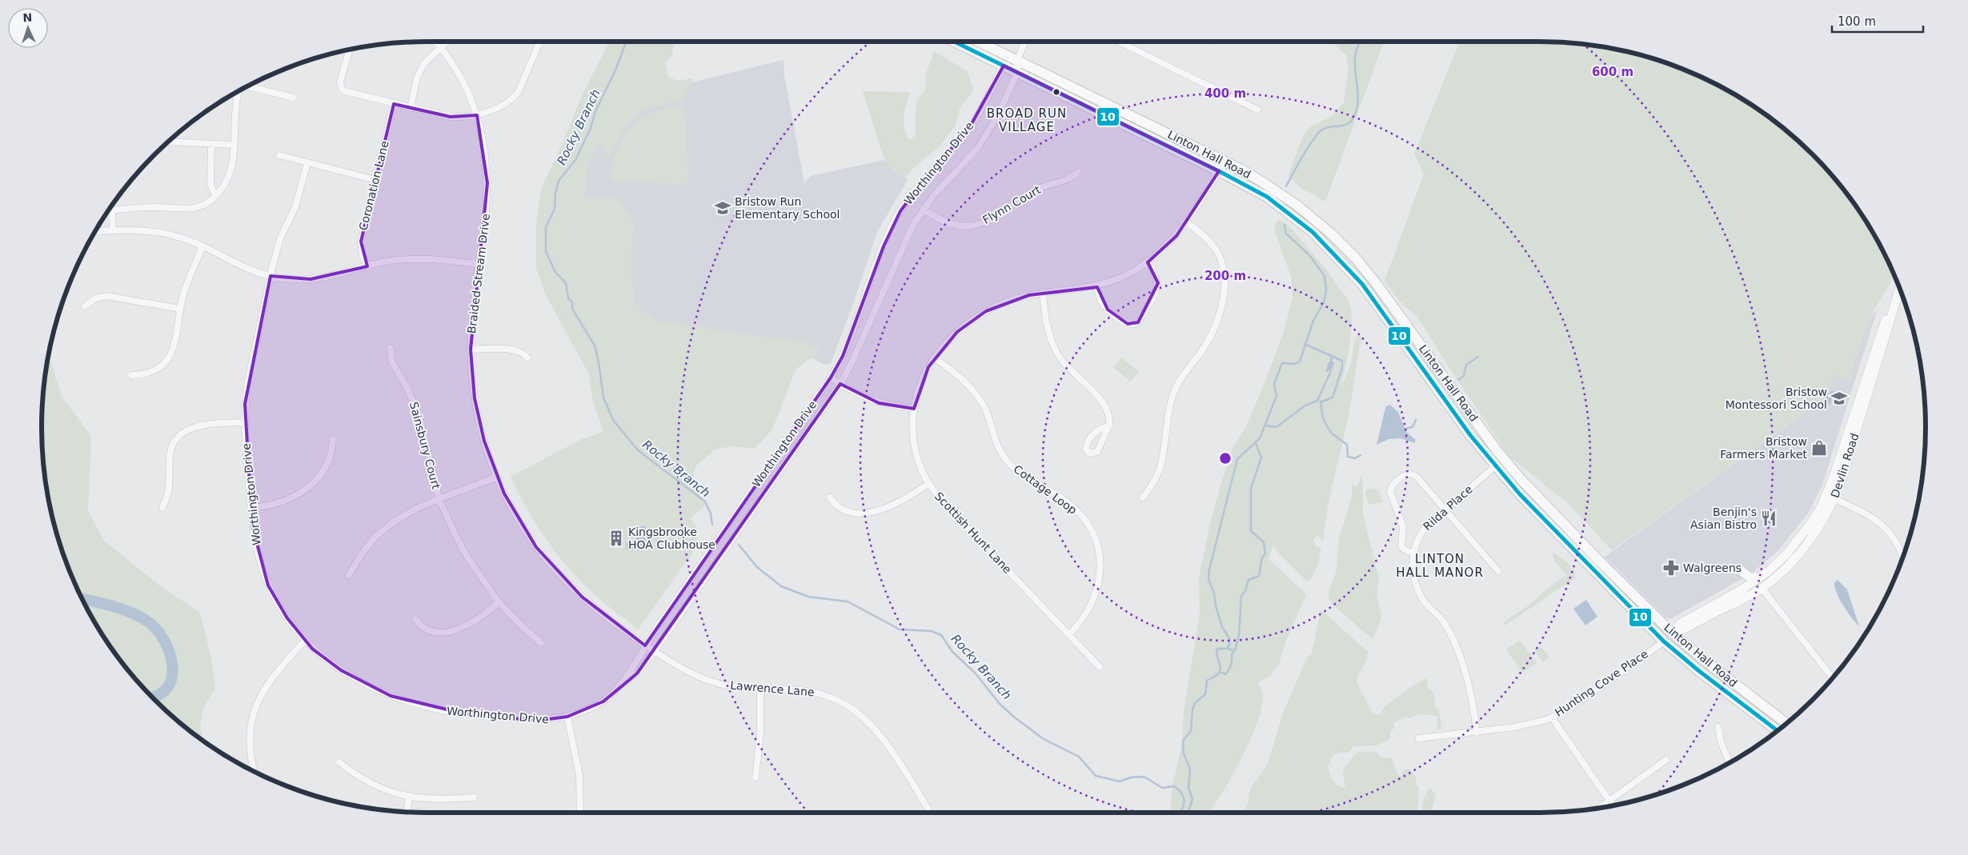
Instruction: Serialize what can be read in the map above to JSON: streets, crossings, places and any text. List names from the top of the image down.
{
  "streets": {
    "main road": ["Linton Hall Road", "Devlin Road"],
    "street": [
      "Worthington Drive",
      "Coronation Lane",
      "Flynn Court",
      "Braided Stream Drive",
      "Sainsbury Court",
      "Cottage Loop",
      "Rilda Place",
      "Scottish Hunt Lane",
      "Hunting Cove Place",
      "Lawrence Lane"
    ]
  },
  "crossings": [
    ["Linton Hall Road", "Worthington Drive"],
    ["Linton Hall Road", "Devlin Road"],
    ["Linton Hall Road", "Rilda Place"],
    ["Linton Hall Road", "Scottish Hunt Lane"],
    ["Linton Hall Road", "Hunting Cove Place"],
    ["Worthington Drive", "Flynn Court"],
    ["Worthington Drive", "Braided Stream Drive"],
    ["Worthington Drive", "Lawrence Lane"],
    ["Braided Stream Drive", "Lawrence Lane"],
    ["Devlin Road", "Hunting Cove Place"],
    ["Cottage Loop", "Scottish Hunt Lane"],
    ["Rilda Place", "Hunting Cove Place"]
  ],
  "districts": ["BROAD RUN VILLAGE", "LINTON HALL MANOR"],
  "water": ["Rocky Branch"],
  "places": {
    "school or university": ["Bristow Run Elementary School", "Bristow Montessori School"],
    "shop": ["Bristow Farmers Market"],
    "restaurant": ["Benjin's Asian Bistro"],
    "building": ["Kingsbrooke HOA Clubhouse"],
    "pharmacy": ["Walgreens"]
  },
  "lines": ["transit line 10"],
  "scale_bar": "100 m",
  "north": "top",
  "rings": ["600 m", "400 m", "200 m"]
}
